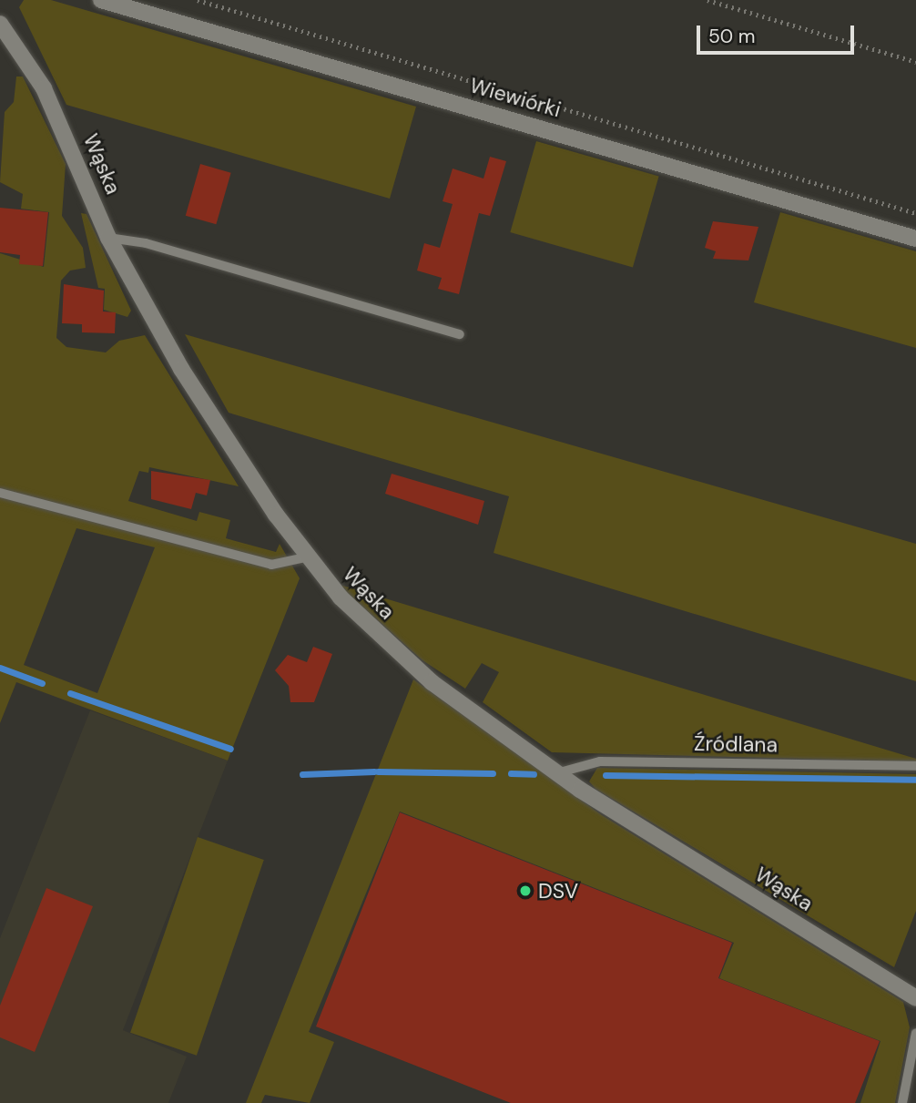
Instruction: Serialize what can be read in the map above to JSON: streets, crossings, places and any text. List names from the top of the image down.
{
  "streets": {
    "street": ["Wiewiórki", "Wąska"],
    "lane": ["Źródlana"]
  },
  "crossings": [
    ["Wąska", "Źródlana"]
  ],
  "places": ["DSV"],
  "scale_bar": "50 m"
}
